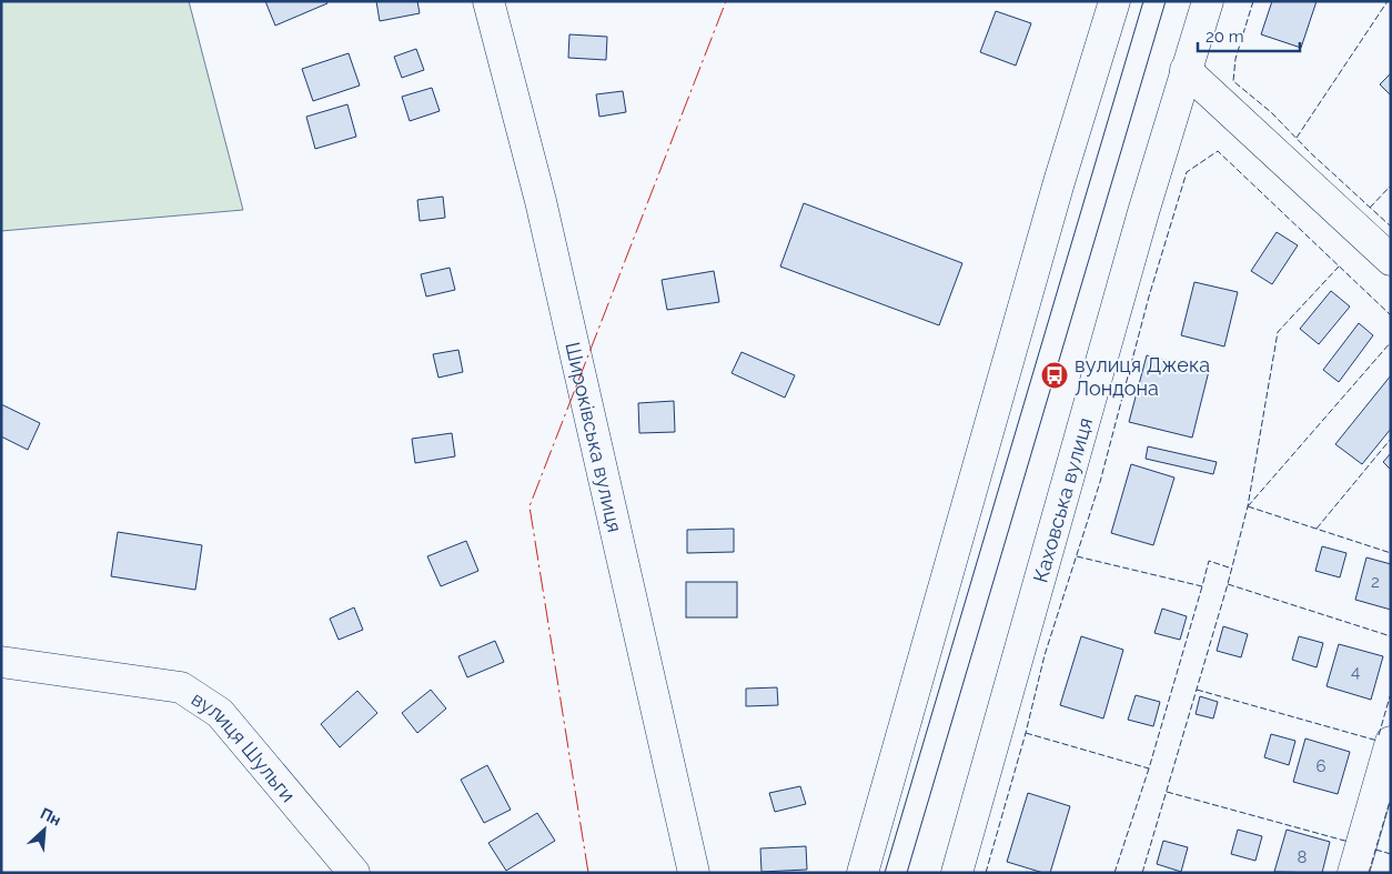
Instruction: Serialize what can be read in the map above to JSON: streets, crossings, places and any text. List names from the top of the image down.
{
  "streets": {
    "street": ["Широківська вулиця", "Каховська вулиця", "вулиця Шульги"]
  },
  "places": {
    "bus stop": ["вулиця Джека Лондона"]
  },
  "house_numbers": [
    "2",
    "4",
    "6",
    "8"
  ],
  "scale_bar": "20 m",
  "north": "top right"
}
